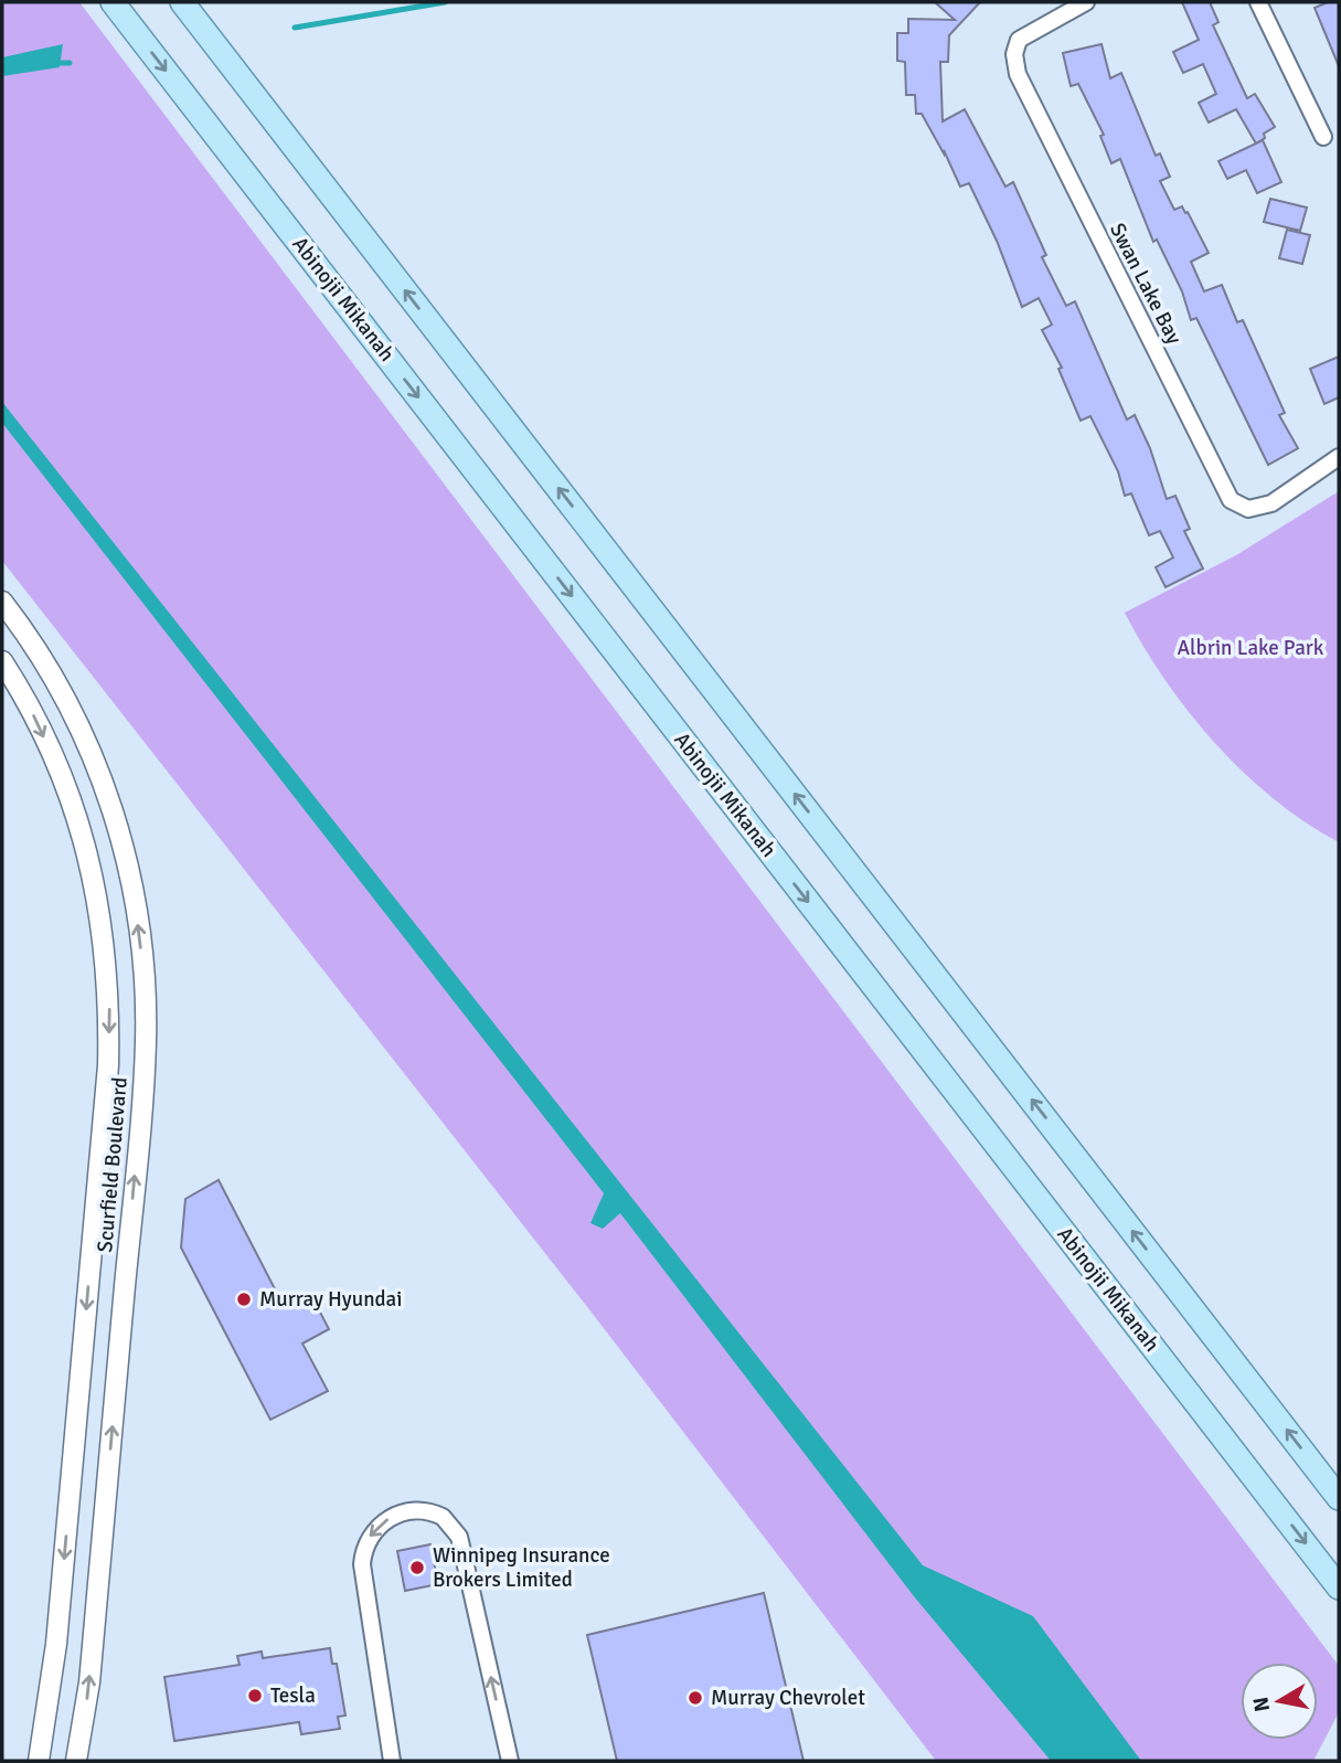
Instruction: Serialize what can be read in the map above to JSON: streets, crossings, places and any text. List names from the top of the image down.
{
  "streets": {
    "main road": ["Abinojii Mikanah"],
    "street": ["Swan Lake Bay", "Scurfield Boulevard"]
  },
  "parks": ["Albrin Lake Park"],
  "places": [
    "Murray Hyundai",
    "Winnipeg Insurance Brokers Limited",
    "Tesla",
    "Murray Chevrolet"
  ],
  "north": "left"
}
